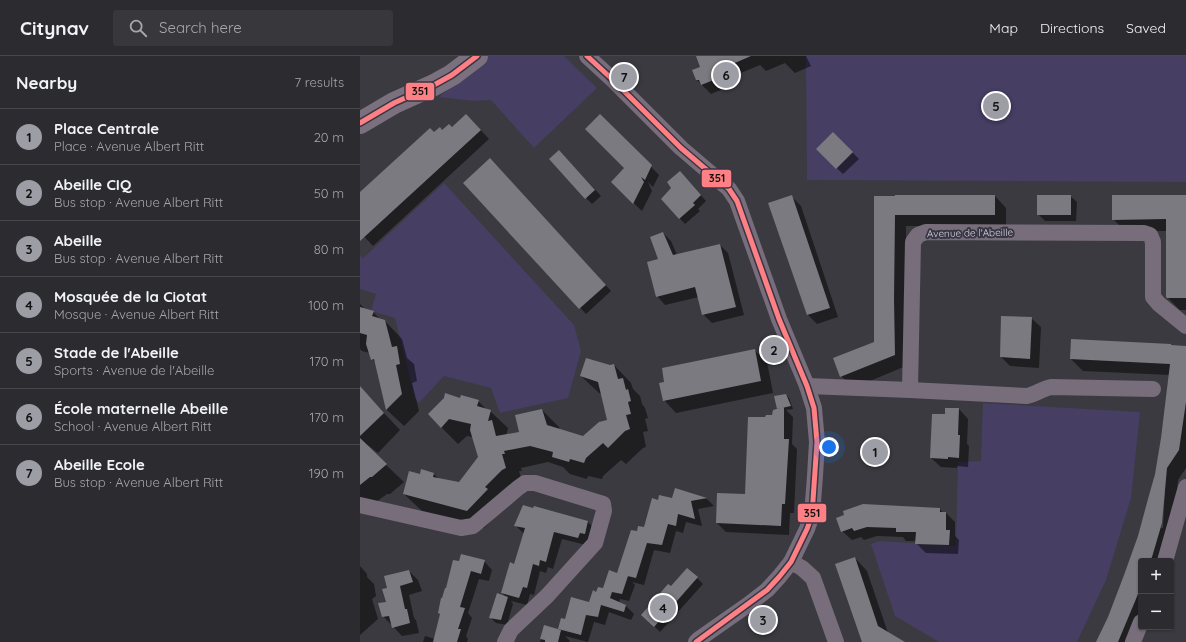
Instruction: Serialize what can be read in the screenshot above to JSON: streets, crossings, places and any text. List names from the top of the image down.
{
  "streets": {
    "street": ["Avenue de l'Abeille"]
  },
  "lines": ["transit line 351"],
  "page": {
    "header": "Citynav",
    "search": "Search here",
    "nav": ["Map", "Directions", "Saved"],
    "heading": ["Nearby", "7 results"],
    "pins": [
      "6",
      "7",
      "5",
      "2",
      "1",
      "4",
      "3"
    ],
    "list": [
      {
        "mark": "1",
        "name": "Place Centrale",
        "note": "Place · Avenue Albert Ritt",
        "value": "20 m"
      },
      {
        "mark": "2",
        "name": "Abeille CIQ",
        "note": "Bus stop · Avenue Albert Ritt",
        "value": "50 m"
      },
      {
        "mark": "3",
        "name": "Abeille",
        "note": "Bus stop · Avenue Albert Ritt",
        "value": "80 m"
      },
      {
        "mark": "4",
        "name": "Mosquée de la Ciotat",
        "note": "Mosque · Avenue Albert Ritt",
        "value": "100 m"
      },
      {
        "mark": "5",
        "name": "Stade de l'Abeille",
        "note": "Sports · Avenue de l'Abeille",
        "value": "170 m"
      },
      {
        "mark": "6",
        "name": "École maternelle Abeille",
        "note": "School · Avenue Albert Ritt",
        "value": "170 m"
      },
      {
        "mark": "7",
        "name": "Abeille Ecole",
        "note": "Bus stop · Avenue Albert Ritt",
        "value": "190 m"
      }
    ],
    "map_buttons": ["+", "−"]
  }
}
